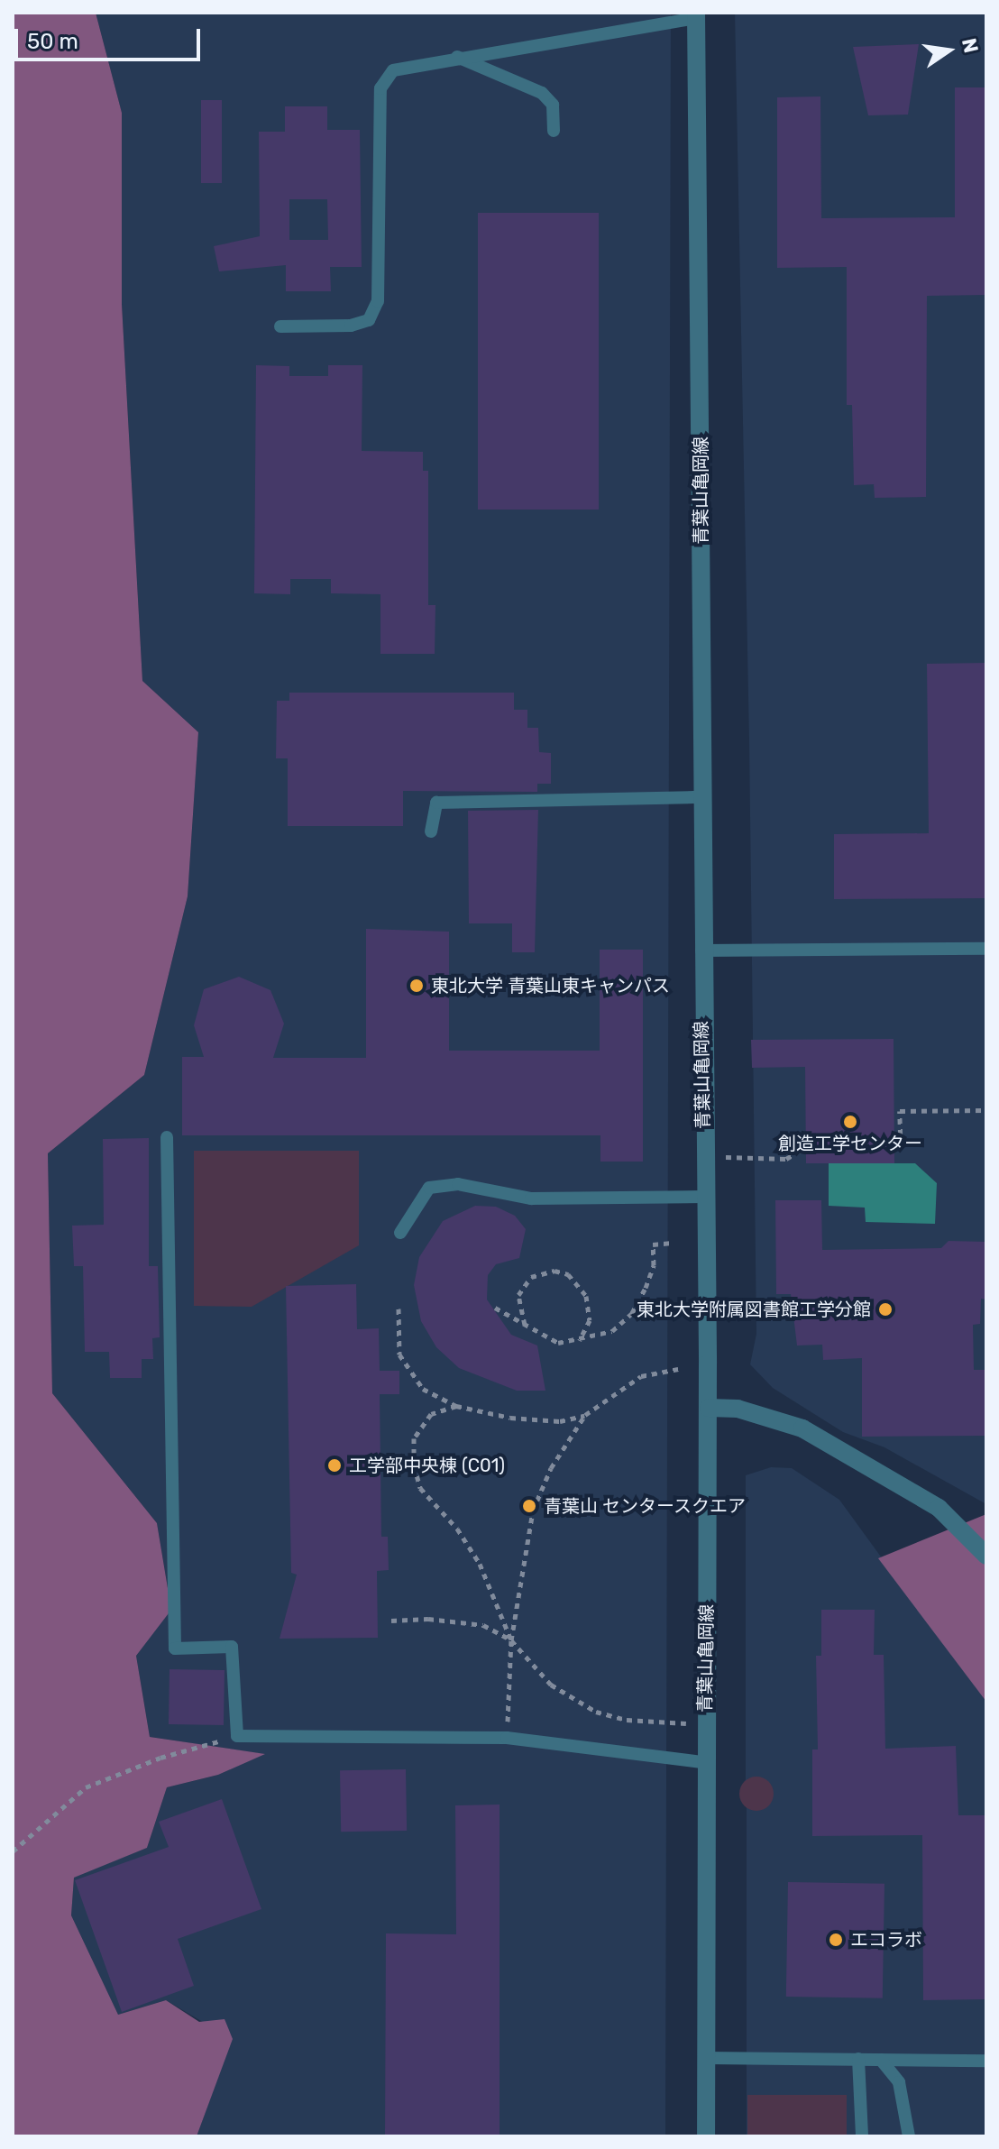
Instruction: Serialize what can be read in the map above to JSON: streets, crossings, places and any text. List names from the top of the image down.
{
  "streets": {
    "street": ["青葉山亀岡線"]
  },
  "places": [
    "東北大学 青葉山東キャンパス",
    "創造工学センター",
    "東北大学附属図書館工学分館",
    "工学部中央棟 (C01)",
    "青葉山 センタースクエア",
    "エコラボ"
  ],
  "scale_bar": "50 m",
  "north": "right"
}
